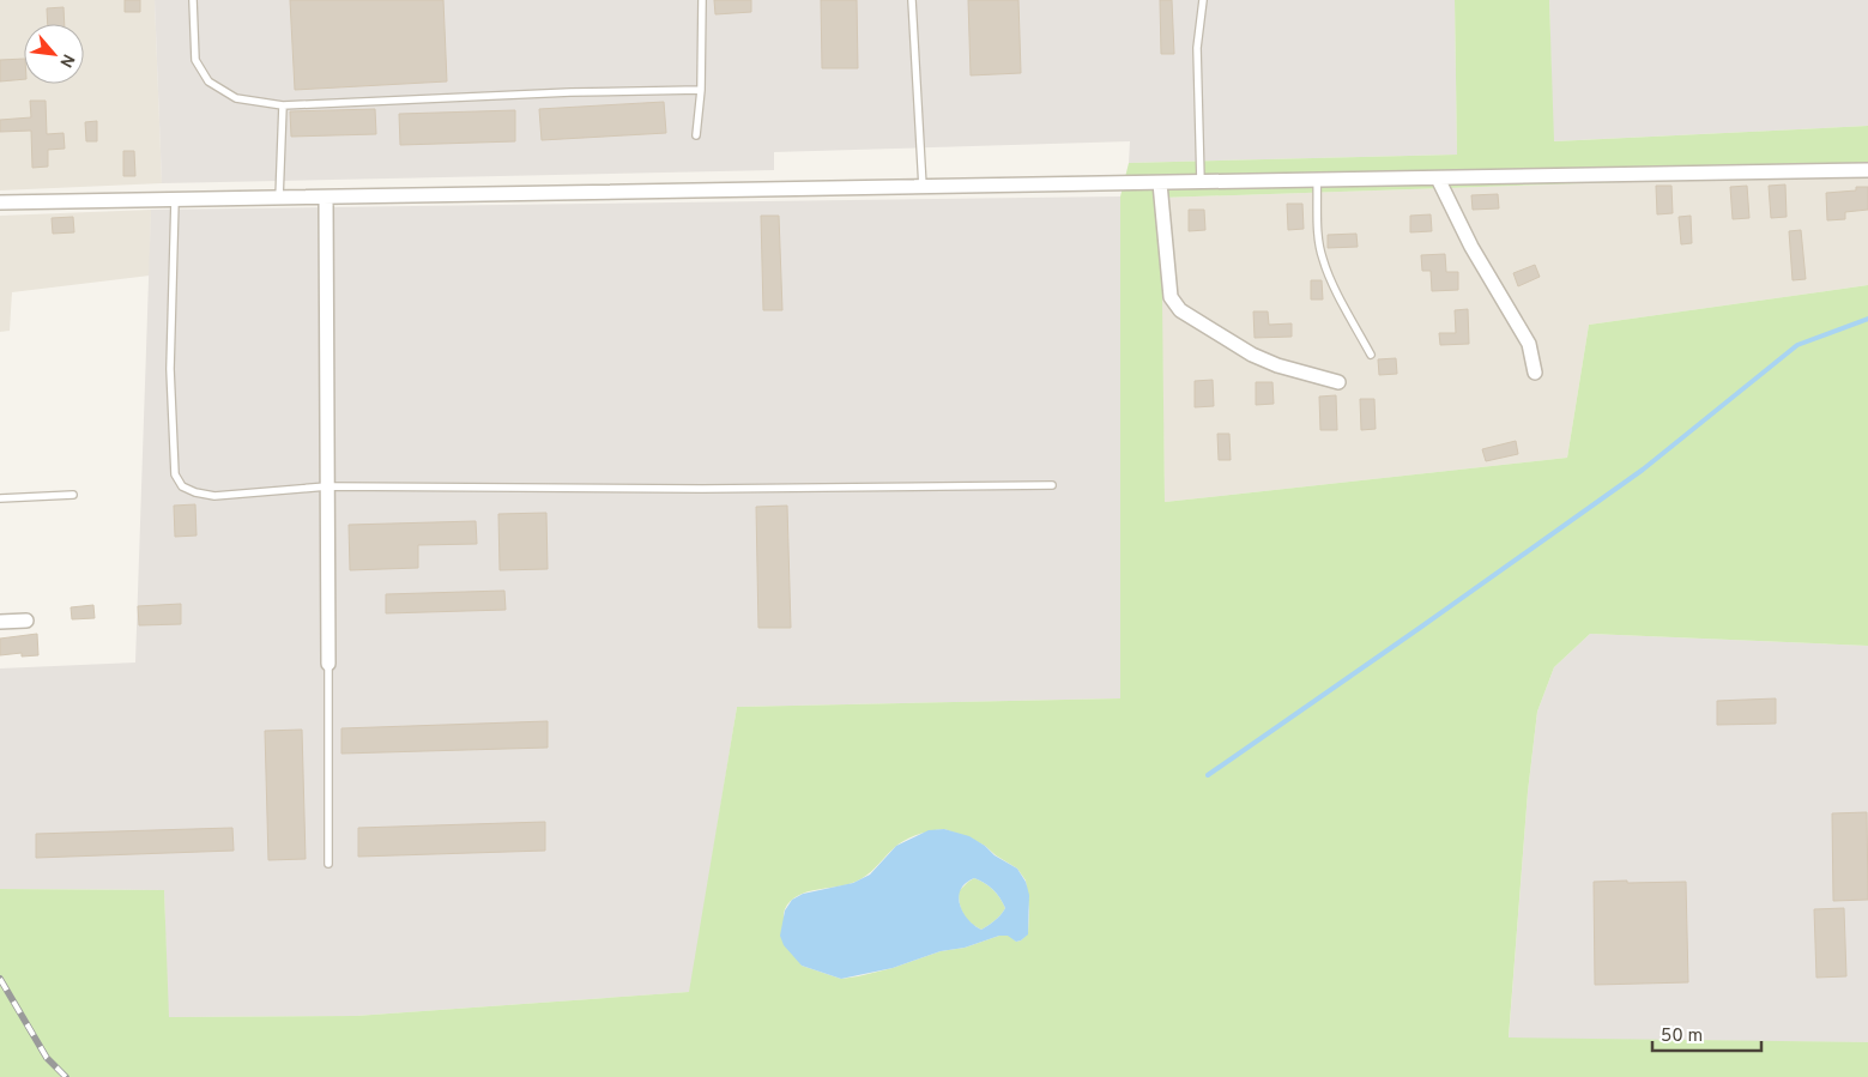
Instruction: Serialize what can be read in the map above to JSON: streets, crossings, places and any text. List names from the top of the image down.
{
  "scale_bar": "50 m",
  "north": "bottom right"
}
